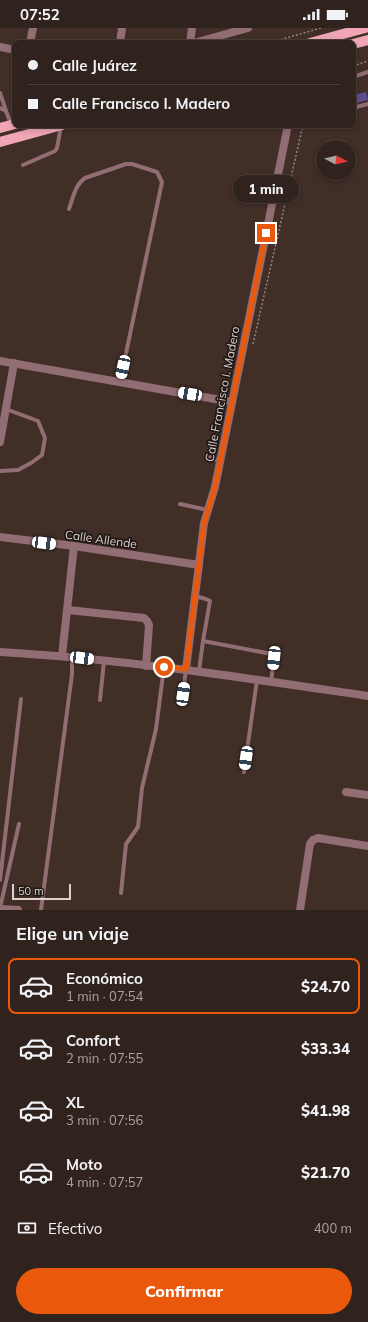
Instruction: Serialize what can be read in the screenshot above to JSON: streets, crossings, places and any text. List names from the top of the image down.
{
  "streets": {
    "street": ["Calle Francisco I. Madero", "Calle Allende"]
  },
  "crossings": [
    ["Calle Francisco I. Madero", "Calle Allende"]
  ],
  "scale_bar": "50 m",
  "north": "right",
  "page": {
    "status": "07:52",
    "banner": ["Calle Juárez", "Calle Francisco I. Madero"],
    "bubble": "1 min",
    "scale": "50 m",
    "heading": "Elige un viaje",
    "list": [
      {
        "name": "Económico",
        "note": "1 min · 07:54",
        "value": "$24.70"
      },
      {
        "name": "Confort",
        "note": "2 min · 07:55",
        "value": "$33.34"
      },
      {
        "name": "XL",
        "note": "3 min · 07:56",
        "value": "$41.98"
      },
      {
        "name": "Moto",
        "note": "4 min · 07:57",
        "value": "$21.70"
      }
    ],
    "pay": ["Efectivo", "400 m"],
    "buttons": "Confirmar"
  }
}
